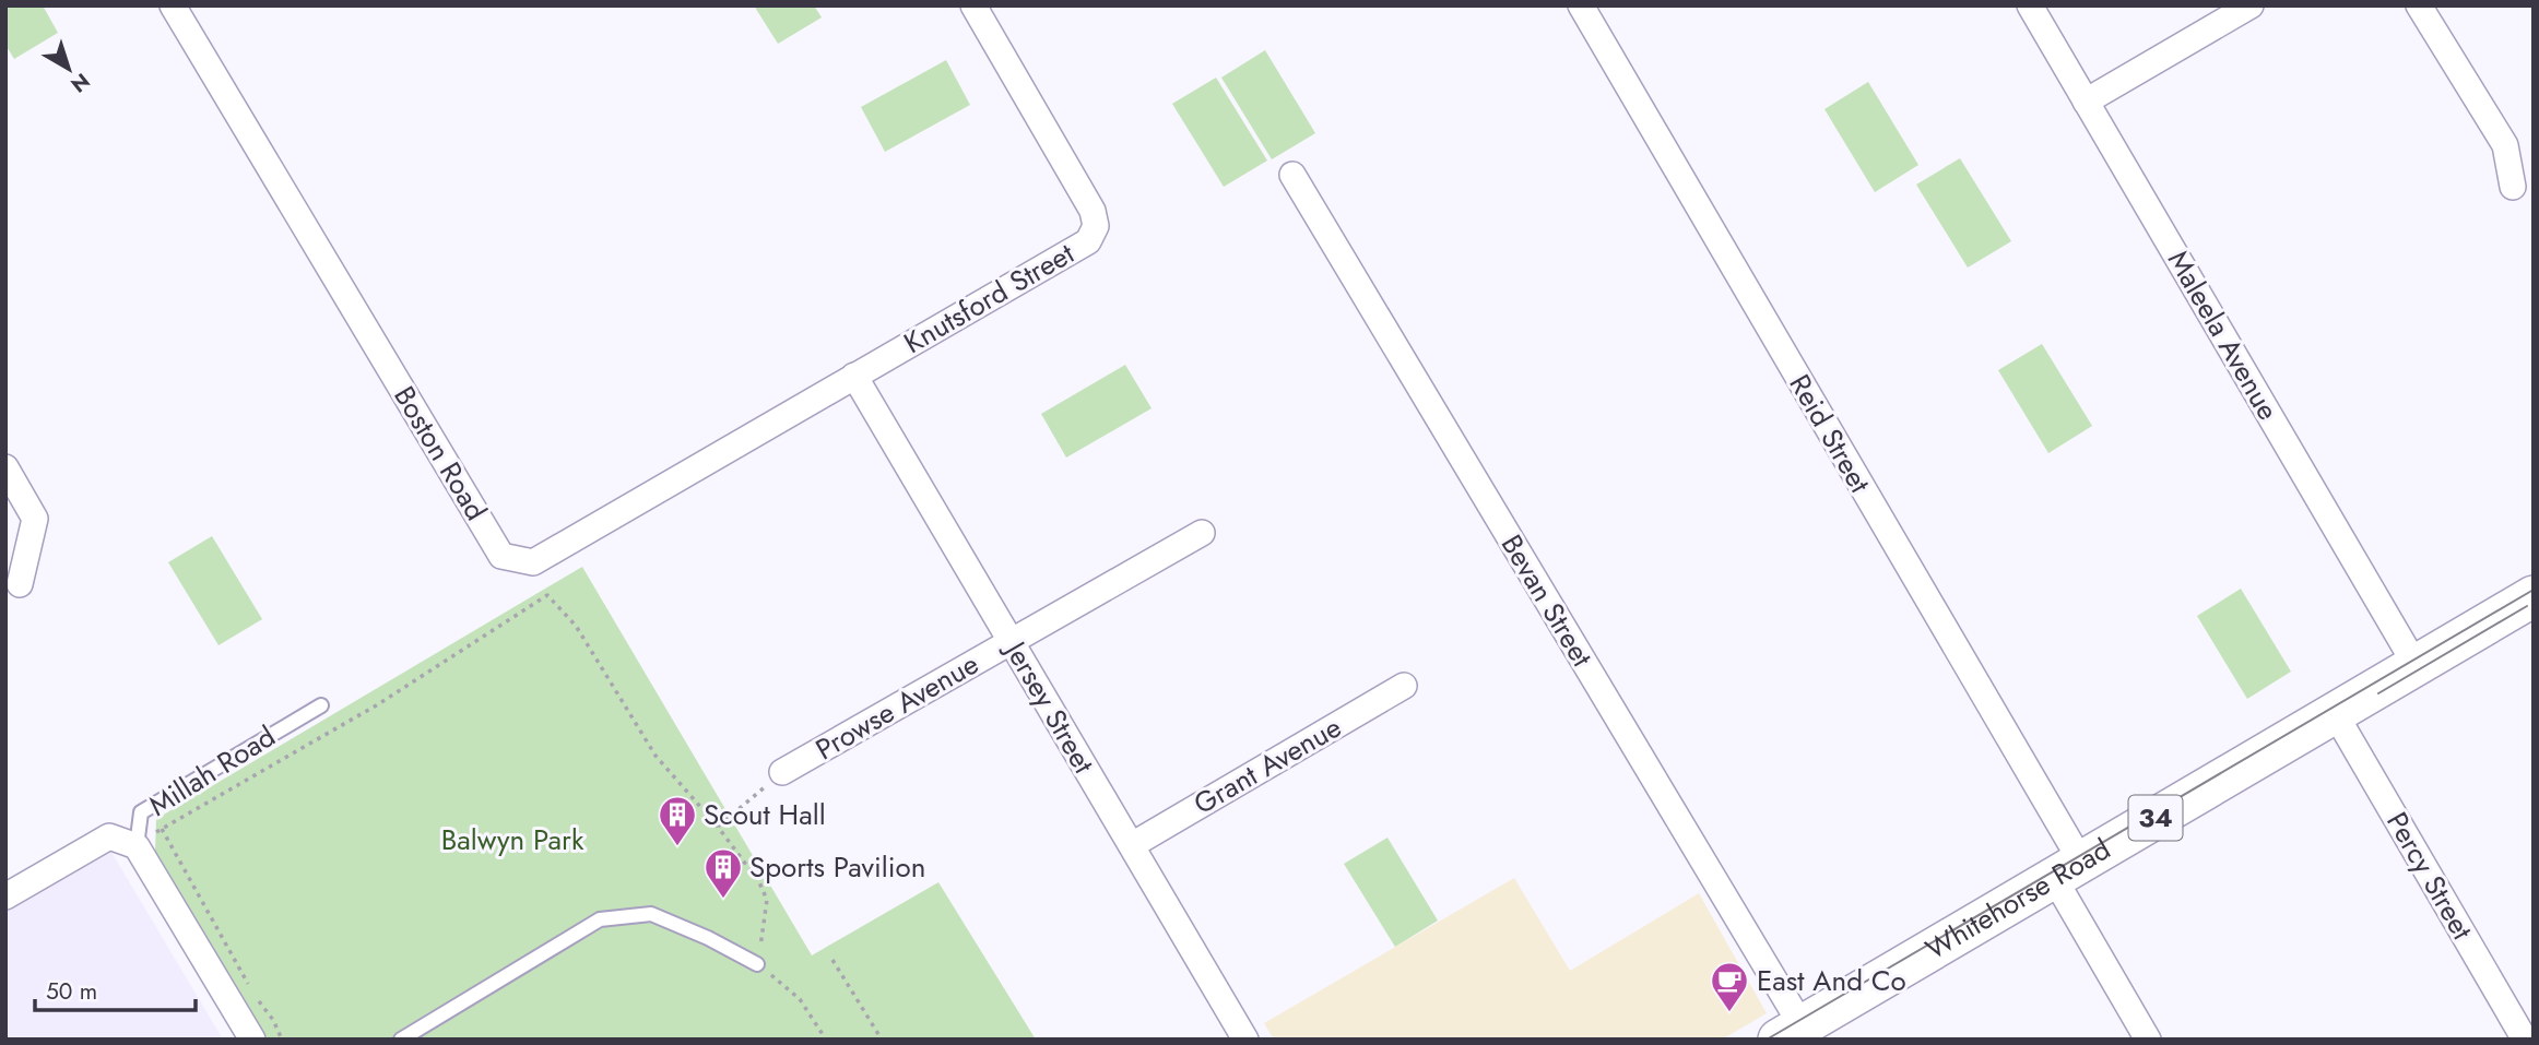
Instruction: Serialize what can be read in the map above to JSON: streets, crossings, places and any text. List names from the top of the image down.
{
  "streets": {
    "main road": ["34", "Whitehorse Road"],
    "street": [
      "Knutsford Street",
      "Maleela Avenue",
      "Reid Street",
      "Boston Road",
      "Bevan Street",
      "Prowse Avenue",
      "Jersey Street",
      "Grant Avenue",
      "Millah Road",
      "Percy Street"
    ]
  },
  "crossings": [
    ["Knutsford Street", "Boston Road"],
    ["Knutsford Street", "Jersey Street"],
    ["Maleela Avenue", "Whitehorse Road"],
    ["Reid Street", "Whitehorse Road"],
    ["Boston Road", "Jersey Street"],
    ["Bevan Street", "Whitehorse Road"],
    ["Prowse Avenue", "Jersey Street"],
    ["Jersey Street", "Grant Avenue"],
    ["Percy Street", "Whitehorse Road"]
  ],
  "parks": ["Balwyn Park"],
  "places": {
    "building": ["Scout Hall", "Sports Pavilion"],
    "cafe": ["East And Co"]
  },
  "scale_bar": "50 m",
  "north": "bottom right"
}
